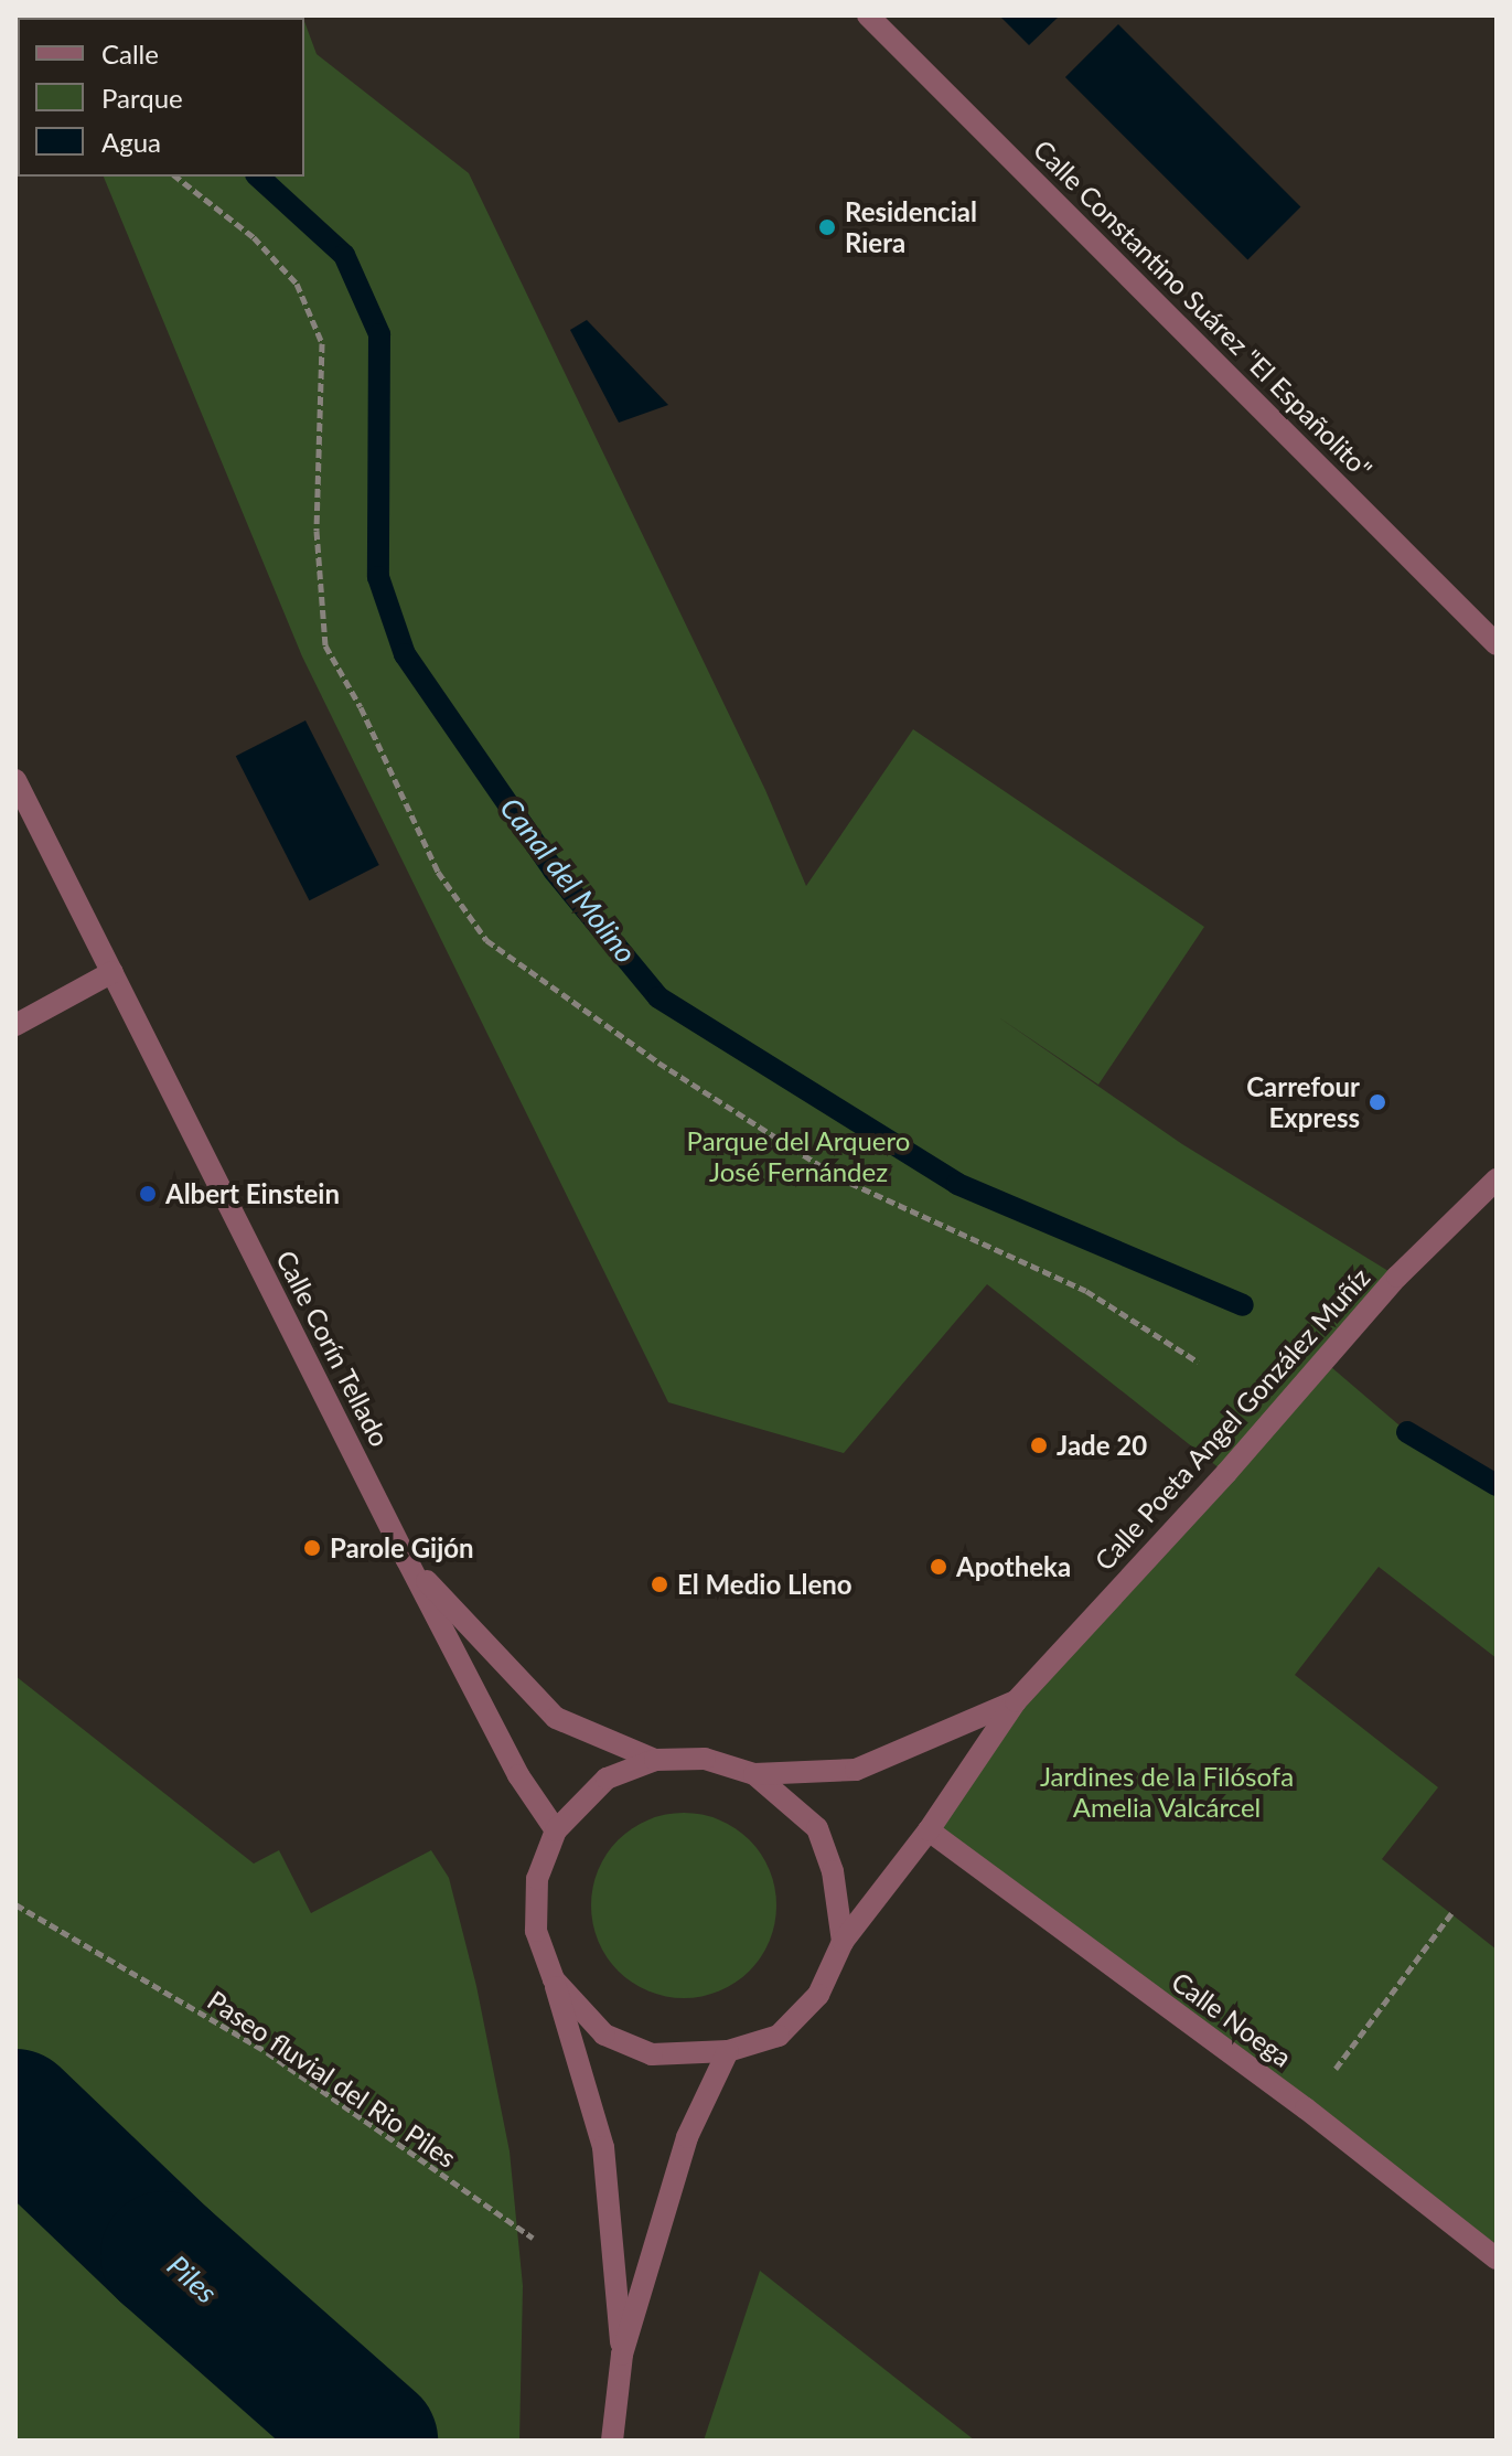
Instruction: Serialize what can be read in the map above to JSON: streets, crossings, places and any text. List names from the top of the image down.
{
  "streets": {
    "street": [
      "Calle Constantino Suárez \"El Españolito\"",
      "Calle Corín Tellado",
      "Calle Poeta Angel González Muñíz",
      "Calle Noega"
    ],
    "path": ["Paseo fluvial del Rio Piles"]
  },
  "crossings": [
    ["Calle Corín Tellado", "Calle Poeta Angel González Muñíz"],
    ["Calle Poeta Angel González Muñíz", "Calle Noega"]
  ],
  "water": ["Canal del Molino", "Piles"],
  "parks": ["Parque del Arquero José Fernández", "Jardines de la Filósofa Amelia Valcárcel"],
  "places": [
    "Residencial Riera",
    "Carrefour Express",
    "Albert Einstein",
    "Jade 20",
    "Parole Gijón",
    "Apotheka",
    "El Medio Lleno"
  ],
  "legend": ["Calle", "Parque", "Agua"]
}
